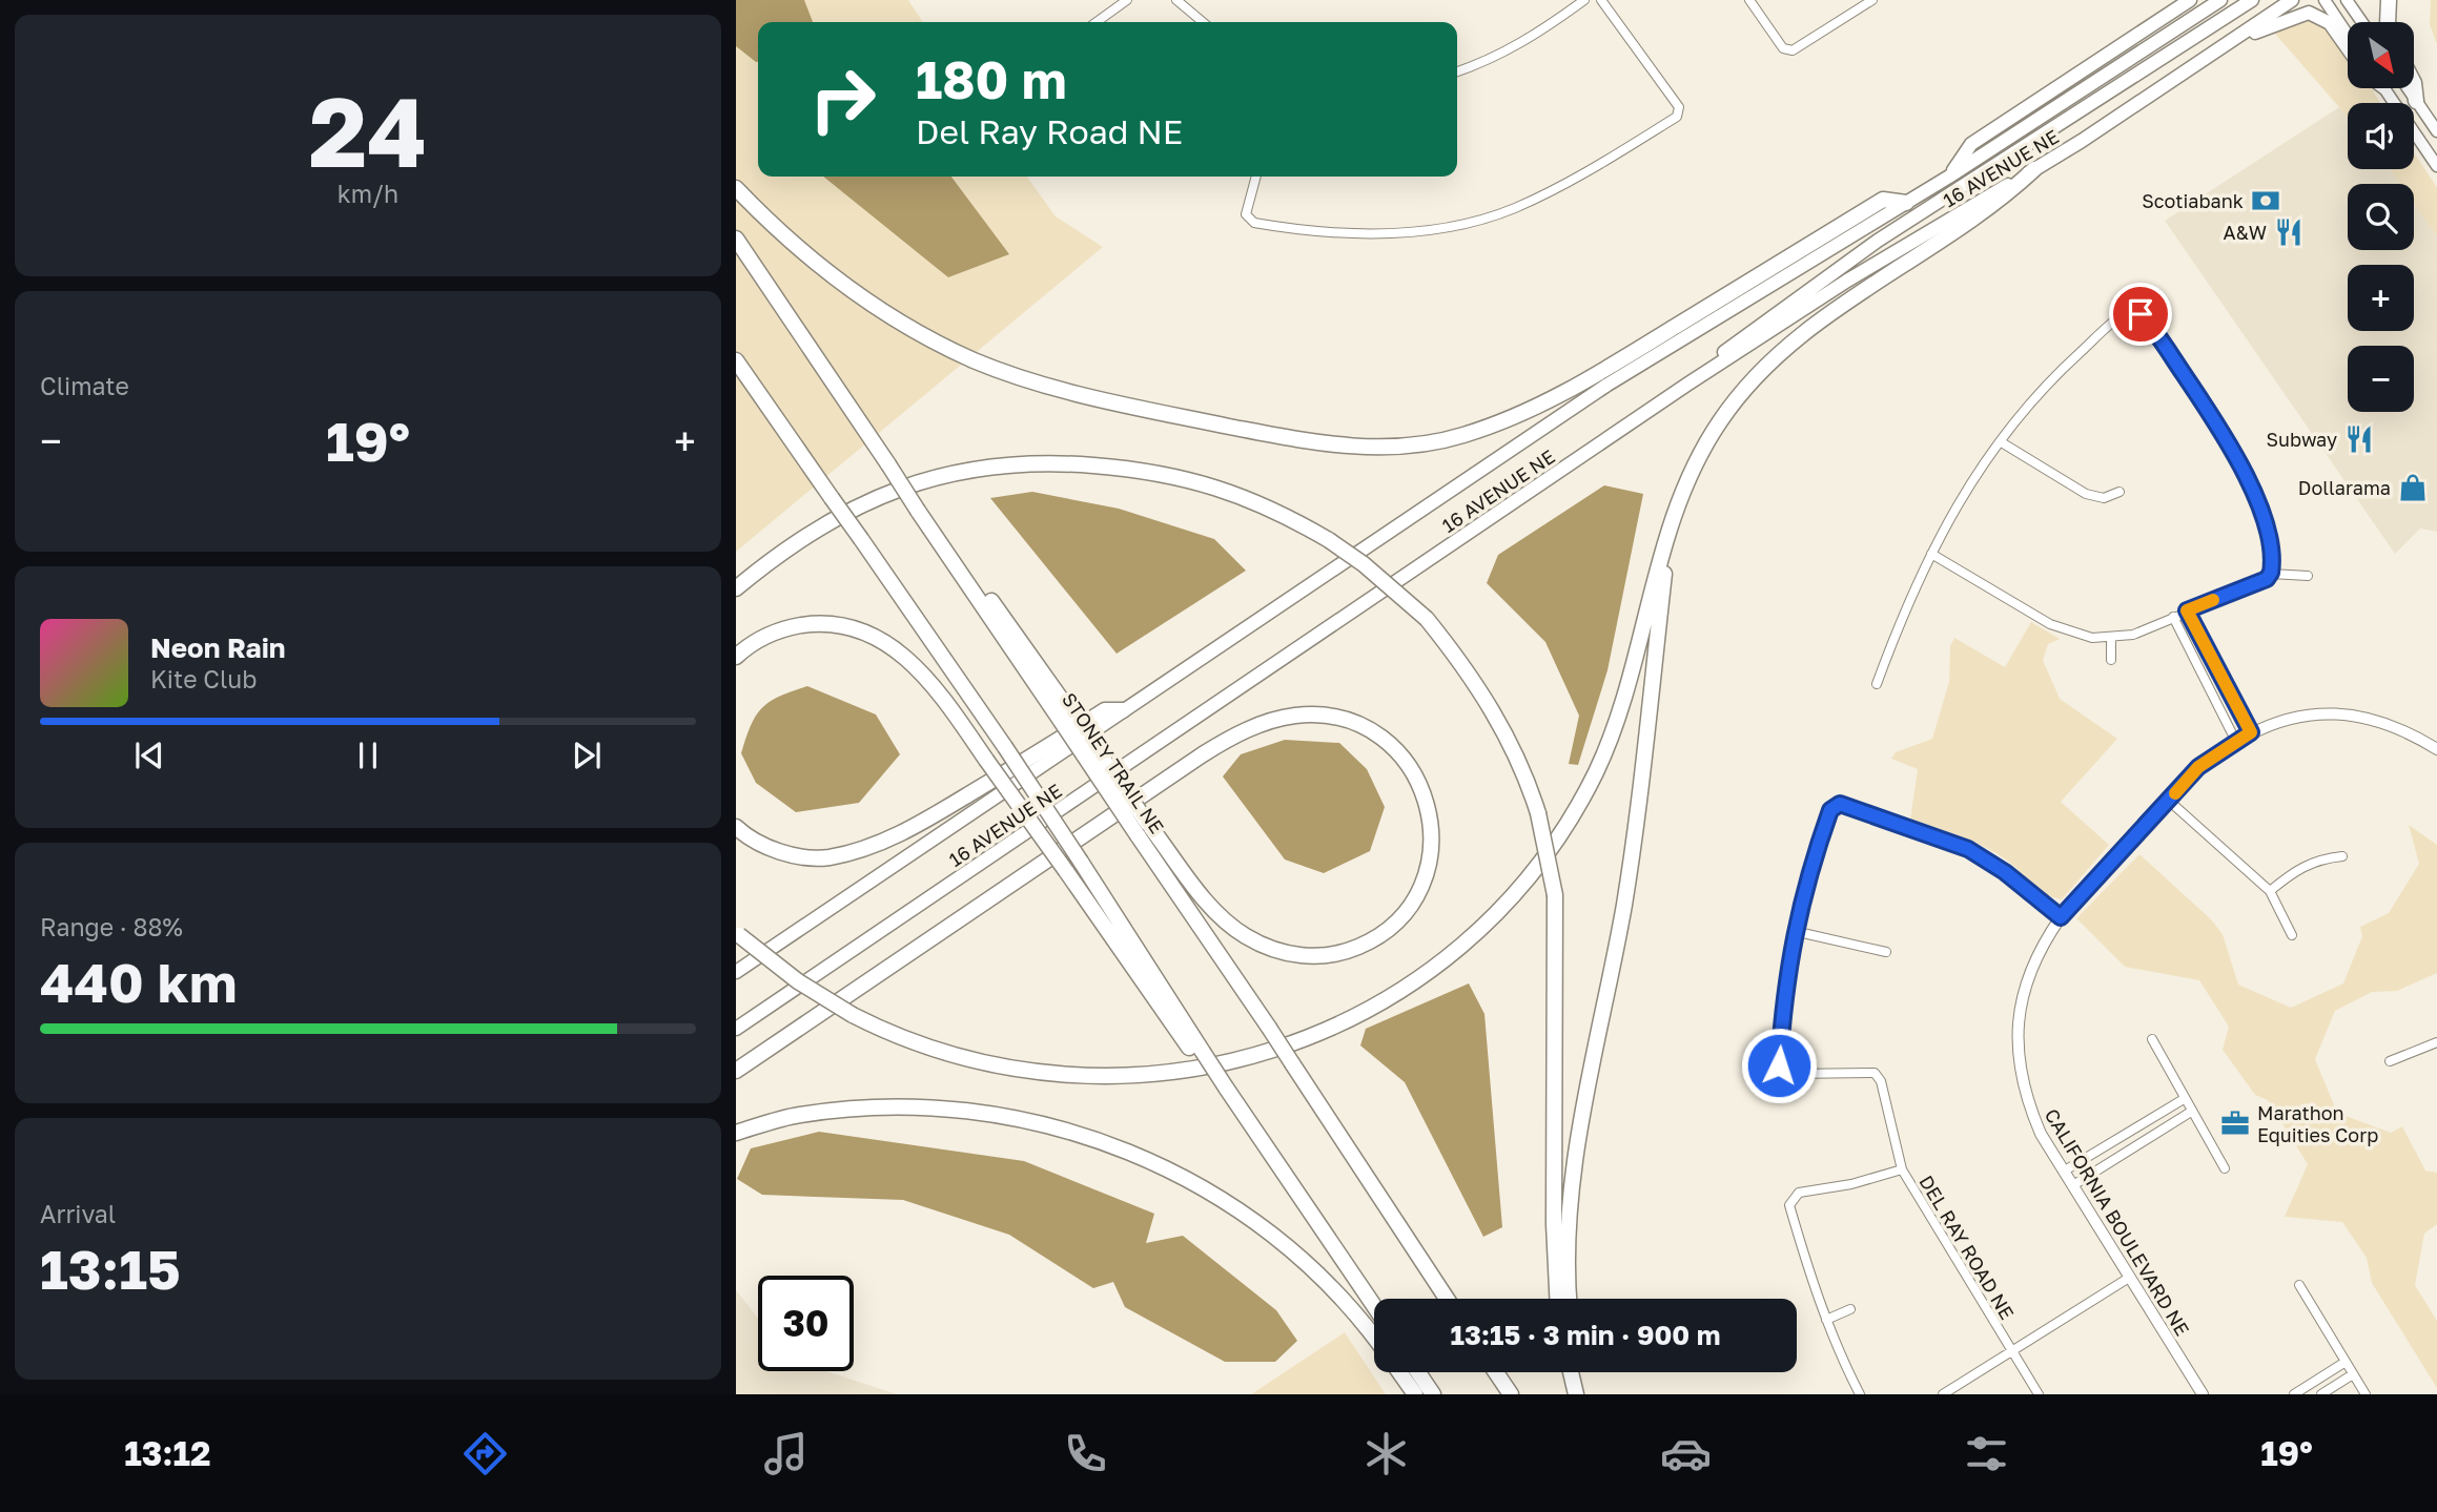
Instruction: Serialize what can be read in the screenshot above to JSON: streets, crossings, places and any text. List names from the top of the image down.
{
  "streets": {
    "highway": ["16 AVENUE NE", "STONEY TRAIL NE"],
    "street": ["CALIFORNIA BOULEVARD NE", "DEL RAY ROAD NE"]
  },
  "crossings": [
    ["CALIFORNIA BOULEVARD NE", "DEL RAY ROAD NE"]
  ],
  "places": {
    "bank": ["Scotiabank"],
    "restaurant": ["A&W", "Subway"],
    "shop": ["Dollarama"],
    "office": ["Marathon Equities Corp"]
  },
  "north": "bottom right",
  "page": {
    "tile": [
      ["24", "km/h"],
      "Climate",
      ["Range · 88%", "440 km"],
      ["Arrival", "13:15"]
    ],
    "map_buttons": ["+", "−"],
    "turn": ["180 m", "Del Ray Road NE"],
    "heat": ["−", "19°", "+"],
    "song": ["Neon Rain", "Kite Club"],
    "limit": "30",
    "trip": "13:15 · 3 min · 900 m",
    "tabs": ["13:12", "19°"]
  }
}
